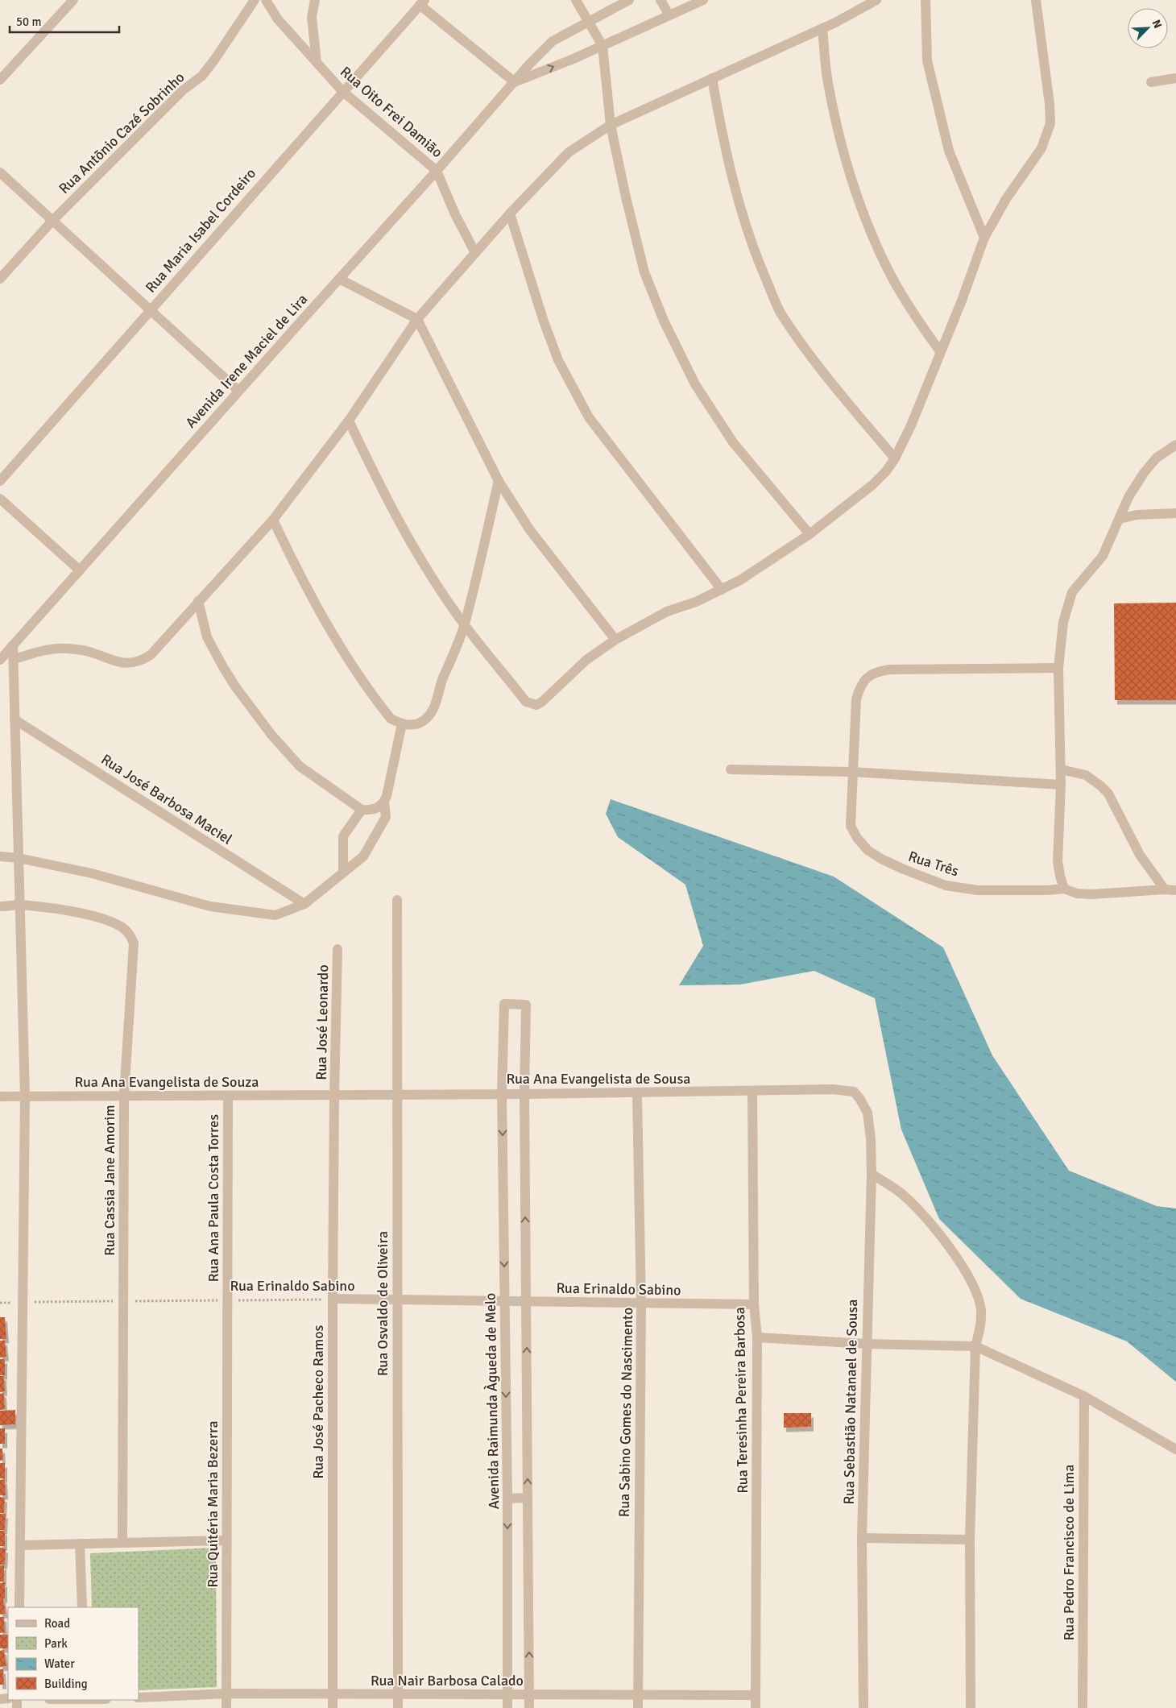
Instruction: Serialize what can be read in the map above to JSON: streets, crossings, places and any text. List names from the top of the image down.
{
  "streets": {
    "street": [
      "Rua Oito Frei Damião",
      "Rua Antõnio Cazé Sobrinho",
      "Rua Maria Isabel Cordeiro",
      "Avenida Irene Maciel de Lira",
      "Rua José Barbosa Maciel",
      "Rua Três",
      "Rua José Leonardo",
      "Rua Ana Evangelista de Sousa",
      "Rua Ana Evangelista de Souza",
      "Rua Cassia Jane Amorim",
      "Rua Ana Paula Costa Torres",
      "Rua Erinaldo Sabino",
      "Rua Osvaldo de Oliveira",
      "Rua Teresinha Pereira Barbosa",
      "Avenida Raimunda Àgueda de Melo",
      "Rua José Pacheco Ramos",
      "Rua Sebastião Natanael de Sousa",
      "Rua Sabino Gomes do Nascimento",
      "Rua Quitéria Maria Bezerra",
      "Rua Pedro Francisco de Lima",
      "Rua Nair Barbosa Calado"
    ]
  },
  "crossings": [
    ["Rua Oito Frei Damião", "Rua Maria Isabel Cordeiro"],
    ["Rua Oito Frei Damião", "Avenida Irene Maciel de Lira"],
    ["Rua José Leonardo", "Rua Ana Evangelista de Sousa"],
    ["Rua José Leonardo", "Rua Ana Evangelista de Souza"],
    ["Rua José Leonardo", "Rua José Pacheco Ramos"],
    ["Rua Ana Evangelista de Sousa", "Rua Ana Evangelista de Souza"],
    ["Rua Ana Evangelista de Sousa", "Rua Osvaldo de Oliveira"],
    ["Rua Ana Evangelista de Sousa", "Rua Teresinha Pereira Barbosa"],
    ["Rua Ana Evangelista de Sousa", "Avenida Raimunda Àgueda de Melo"],
    ["Rua Ana Evangelista de Sousa", "Rua José Pacheco Ramos"],
    ["Rua Ana Evangelista de Sousa", "Rua Sebastião Natanael de Sousa"],
    ["Rua Ana Evangelista de Sousa", "Rua Sabino Gomes do Nascimento"],
    ["Rua Ana Evangelista de Souza", "Rua Cassia Jane Amorim"],
    ["Rua Ana Evangelista de Souza", "Rua Ana Paula Costa Torres"],
    ["Rua Ana Evangelista de Souza", "Rua José Pacheco Ramos"],
    ["Rua Cassia Jane Amorim", "Rua Erinaldo Sabino"],
    ["Rua Ana Paula Costa Torres", "Rua Erinaldo Sabino"],
    ["Rua Ana Paula Costa Torres", "Rua Quitéria Maria Bezerra"],
    ["Rua Erinaldo Sabino", "Rua Osvaldo de Oliveira"],
    ["Rua Erinaldo Sabino", "Rua Teresinha Pereira Barbosa"],
    ["Rua Erinaldo Sabino", "Avenida Raimunda Àgueda de Melo"],
    ["Rua Erinaldo Sabino", "Rua José Pacheco Ramos"],
    ["Rua Erinaldo Sabino", "Rua Sabino Gomes do Nascimento"],
    ["Rua Erinaldo Sabino", "Rua Quitéria Maria Bezerra"],
    ["Rua Osvaldo de Oliveira", "Rua Nair Barbosa Calado"],
    ["Rua Teresinha Pereira Barbosa", "Rua Nair Barbosa Calado"],
    ["Avenida Raimunda Àgueda de Melo", "Rua Nair Barbosa Calado"],
    ["Rua José Pacheco Ramos", "Rua Nair Barbosa Calado"],
    ["Rua Sabino Gomes do Nascimento", "Rua Nair Barbosa Calado"],
    ["Rua Quitéria Maria Bezerra", "Rua Nair Barbosa Calado"]
  ],
  "legend": [
    "Road",
    "Park",
    "Water",
    "Building"
  ],
  "scale_bar": "50 m",
  "north": "top right"
}
